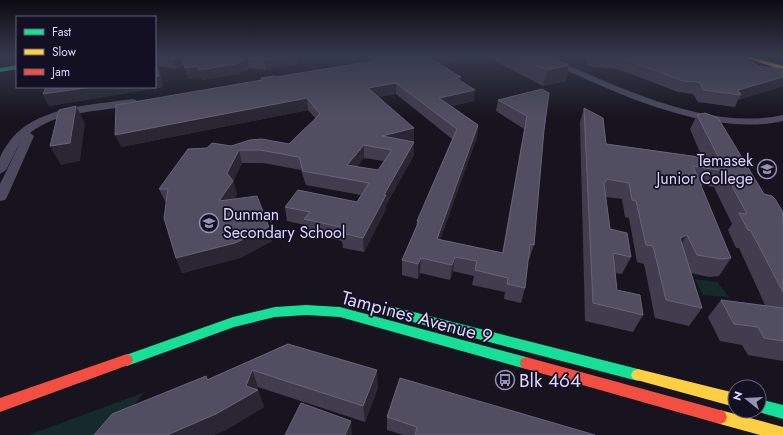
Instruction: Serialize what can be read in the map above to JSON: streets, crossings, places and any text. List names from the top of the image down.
{
  "streets": {
    "main road": ["Tampines Avenue 9"]
  },
  "places": {
    "school or university": ["Temasek Junior College", "Dunman Secondary School"],
    "bus stop": ["Blk 464"]
  },
  "legend": ["Fast", "Slow", "Jam"],
  "north": "left"
}
